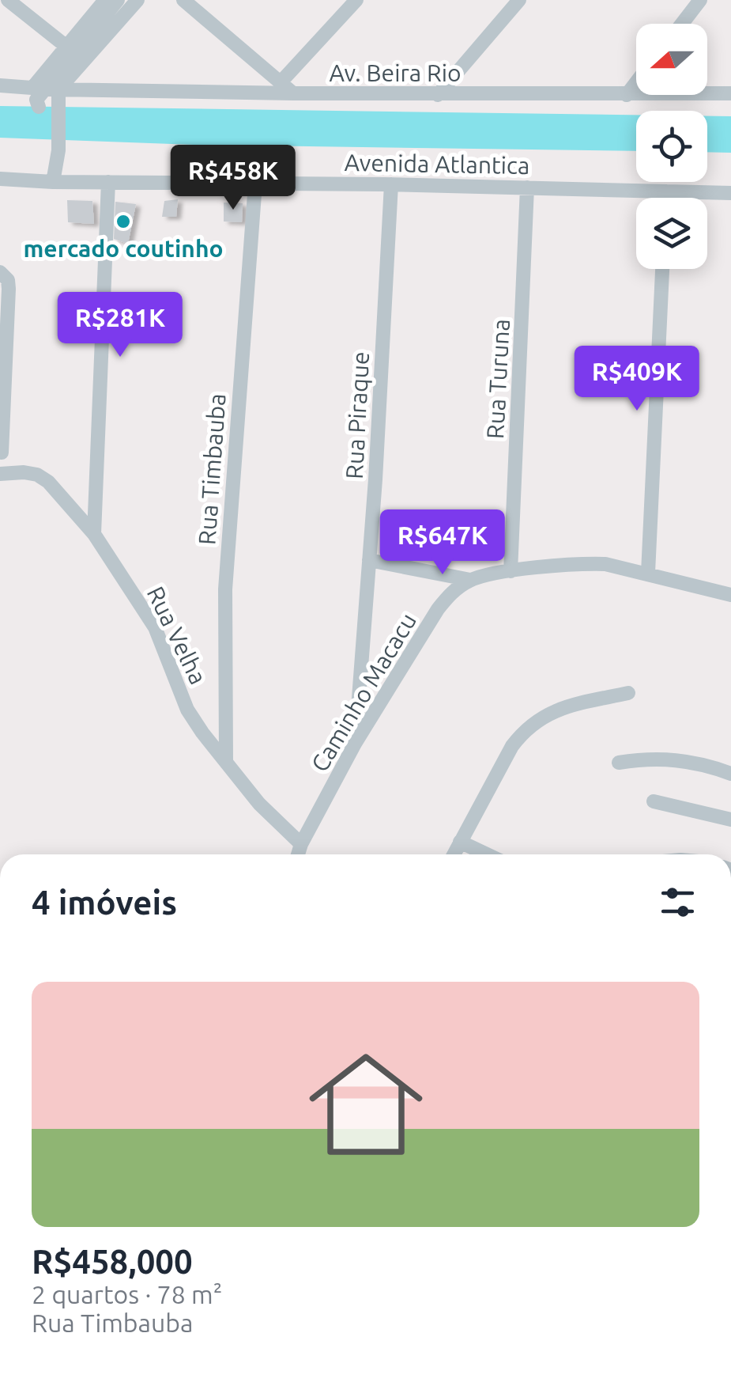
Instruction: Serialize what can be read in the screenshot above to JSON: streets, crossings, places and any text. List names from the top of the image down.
{
  "streets": {
    "street": [
      "Av. Beira Rio",
      "Avenida Atlantica",
      "Rua Turuna",
      "Rua Piraque",
      "Rua Timbauba",
      "Rua Velha",
      "Caminho Macacu"
    ]
  },
  "crossings": [
    ["Avenida Atlantica", "Rua Turuna"],
    ["Avenida Atlantica", "Rua Piraque"],
    ["Avenida Atlantica", "Rua Timbauba"],
    ["Rua Turuna", "Caminho Macacu"],
    ["Rua Piraque", "Caminho Macacu"],
    ["Rua Timbauba", "Rua Velha"],
    ["Rua Velha", "Caminho Macacu"]
  ],
  "places": ["mercado coutinho"],
  "north": "left",
  "page": {
    "price": [
      "R$458K",
      "R$281K",
      "R$409K",
      "R$647K"
    ],
    "heading": "4 imóveis",
    "list": [
      {
        "name": "R$458,000",
        "note": "2 quartos · 78 m² · Rua Timbauba"
      }
    ]
  }
}
